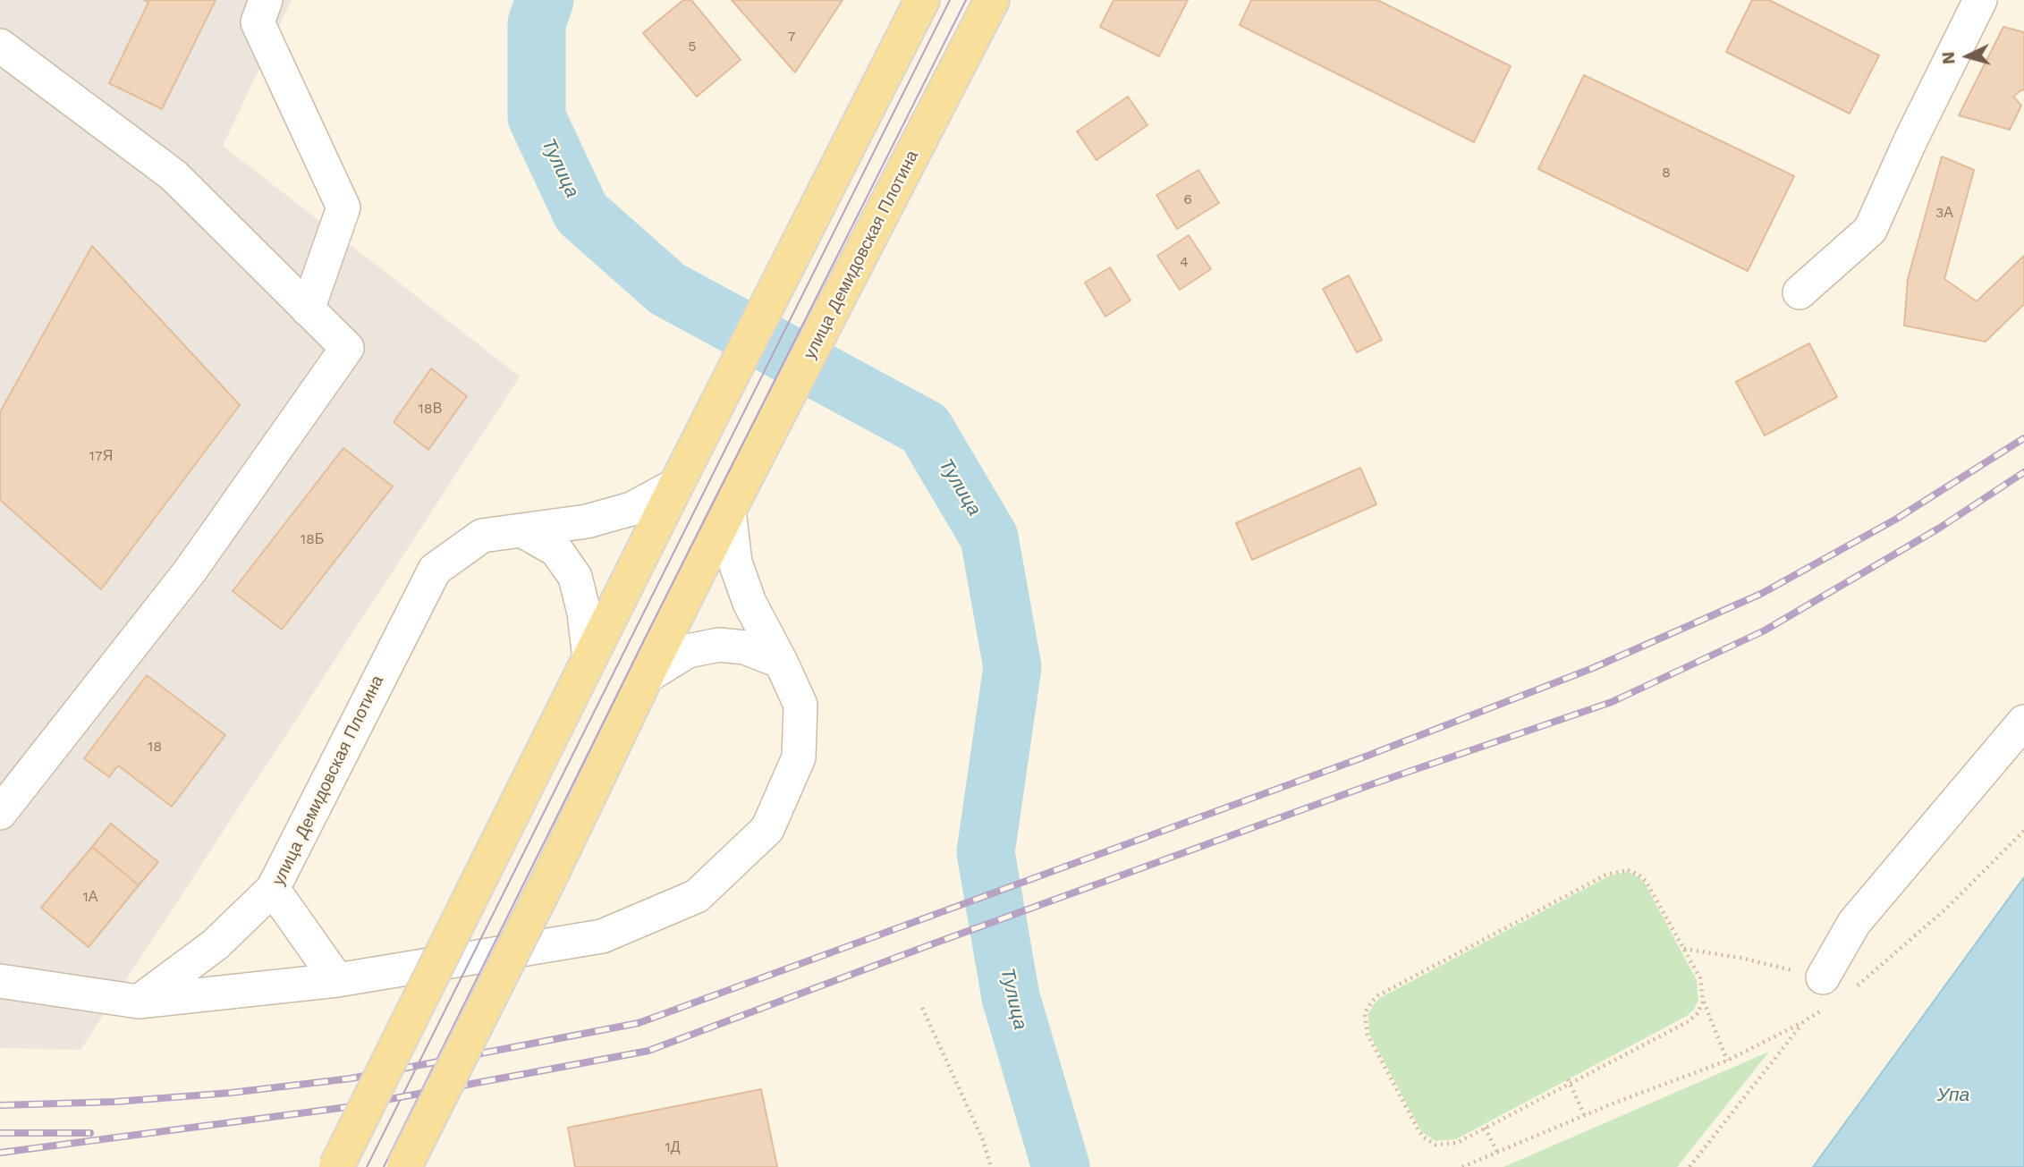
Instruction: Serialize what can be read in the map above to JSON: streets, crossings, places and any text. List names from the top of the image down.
{
  "streets": {
    "main road": ["улица Демидовская Плотина"]
  },
  "water": ["Тулица", "Упа"],
  "house_numbers": [
    "7",
    "5",
    "8",
    "6",
    "3А",
    "4",
    "18В",
    "17Я",
    "18Б",
    "18",
    "1А",
    "1Д"
  ],
  "north": "left"
}
